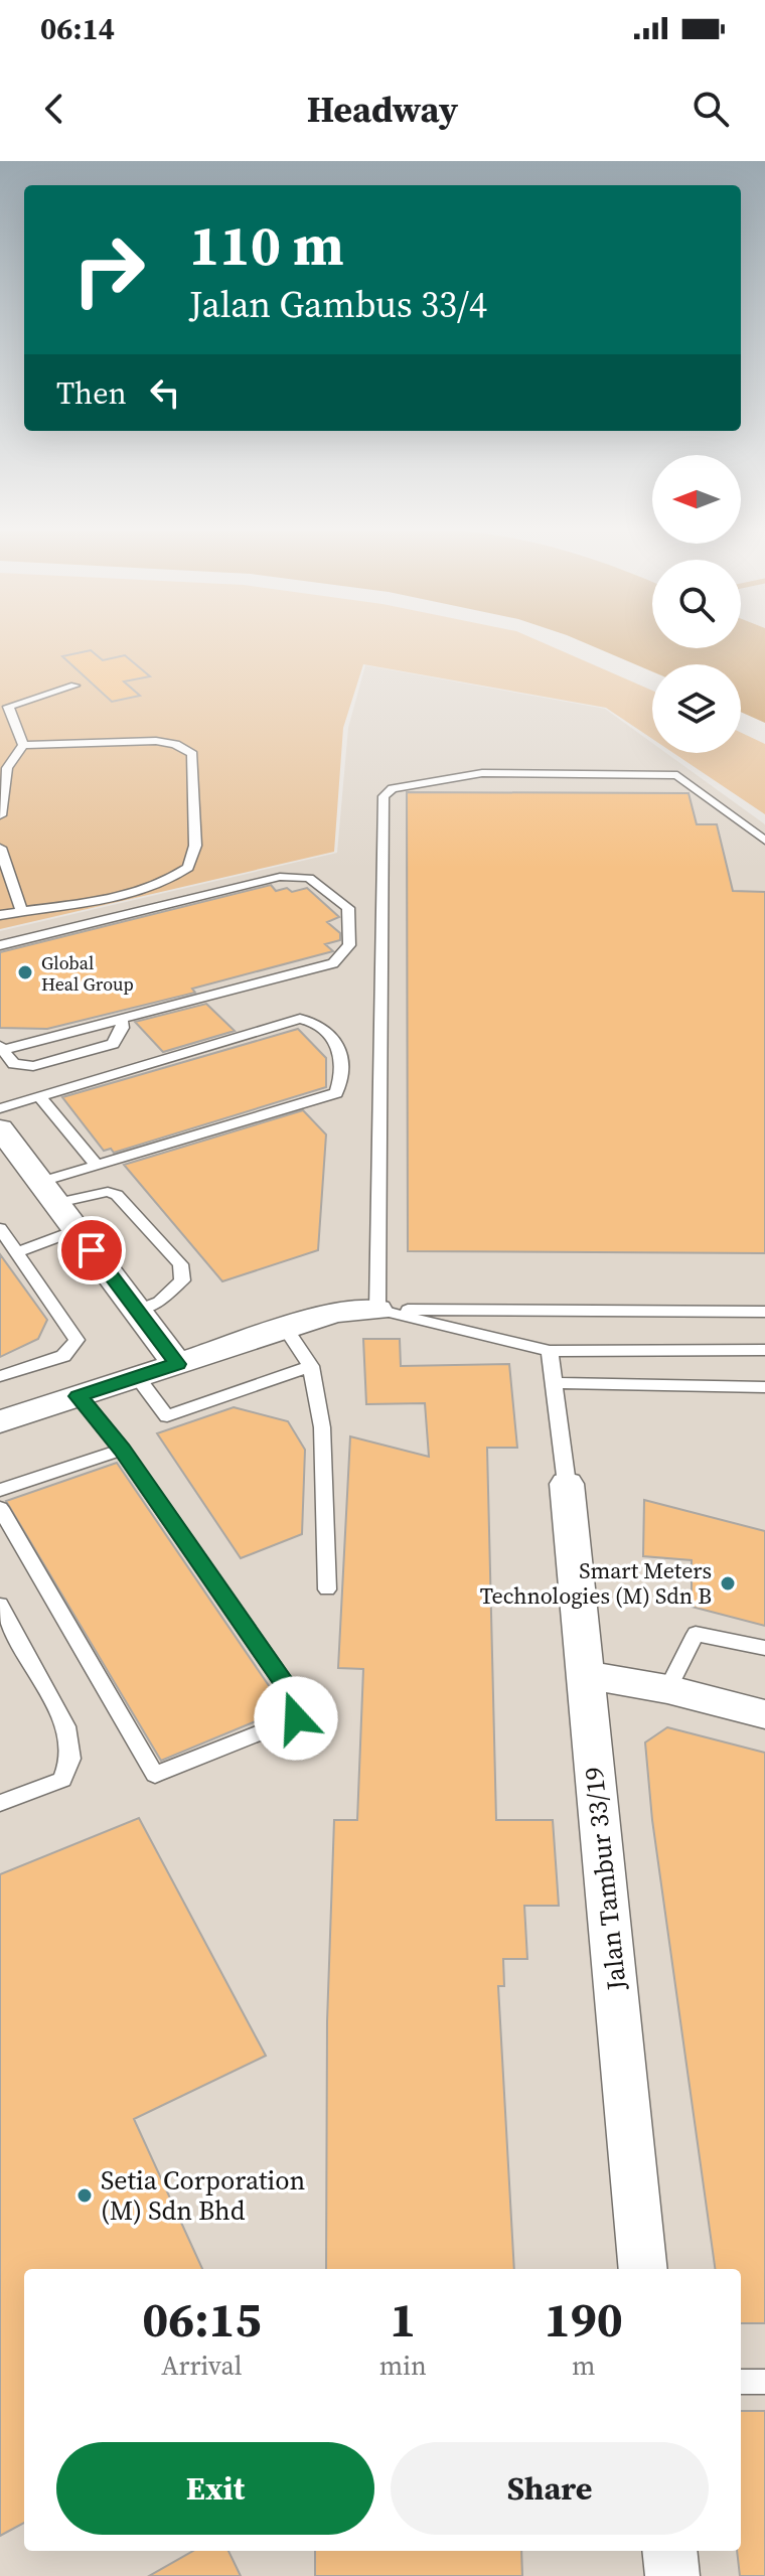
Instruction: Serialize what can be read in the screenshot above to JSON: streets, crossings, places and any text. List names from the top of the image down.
{
  "streets": {
    "street": ["Jalan Tambur 33/19"]
  },
  "places": ["Global Heal Group", "Smart Meters Technologies (M) Sdn B", "Setia Corporation (M) Sdn Bhd"],
  "north": "left",
  "page": {
    "status": "06:14",
    "header": "Headway",
    "turn": ["110 m", "Jalan Gambus 33/4"],
    "then": "Then",
    "eta": [
      "06:15",
      "Arrival",
      "1",
      "min",
      "190",
      "m"
    ],
    "buttons": ["Exit", "Share"]
  }
}
